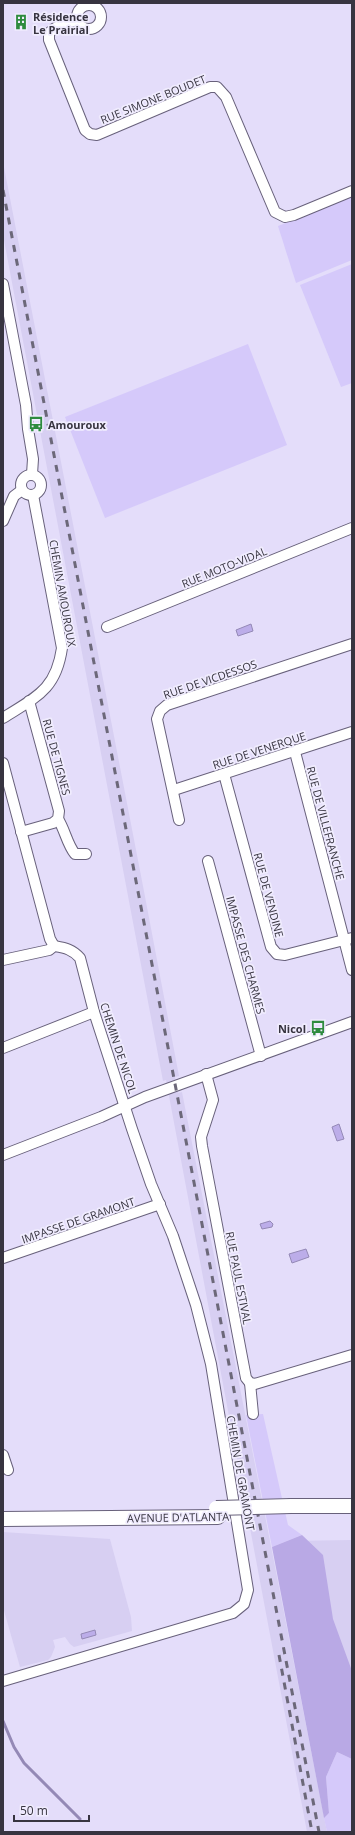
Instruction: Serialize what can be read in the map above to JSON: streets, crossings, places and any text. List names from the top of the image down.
{
  "streets": {
    "main road": ["AVENUE D'ATLANTA"],
    "street": [
      "RUE SIMONE BOUDET",
      "RUE MOTO-VIDAL",
      "CHEMIN AMOUROUX",
      "RUE DE VICDESSOS",
      "RUE DE VENERQUE",
      "RUE DE TIGNES",
      "RUE DE VILLEFRANCHE",
      "RUE DE VENDINE",
      "IMPASSE DES CHARMES",
      "CHEMIN DE NICOL",
      "IMPASSE DE GRAMONT",
      "RUE PAUL ESTIVAL",
      "CHEMIN DE GRAMONT"
    ]
  },
  "crossings": [
    ["CHEMIN AMOUROUX", "RUE DE TIGNES"],
    ["RUE DE VICDESSOS", "RUE DE VENERQUE"],
    ["RUE DE VENERQUE", "RUE DE VILLEFRANCHE"],
    ["RUE DE VENERQUE", "RUE DE VENDINE"],
    ["RUE DE VILLEFRANCHE", "RUE DE VENDINE"],
    ["IMPASSE DES CHARMES", "CHEMIN DE NICOL"],
    ["CHEMIN DE NICOL", "RUE PAUL ESTIVAL"],
    ["CHEMIN DE NICOL", "CHEMIN DE GRAMONT"],
    ["IMPASSE DE GRAMONT", "CHEMIN DE GRAMONT"]
  ],
  "places": {
    "building": ["Résidence Le Prairial"],
    "bus stop": ["Amouroux", "Nicol"]
  },
  "scale_bar": "50 m"
}
